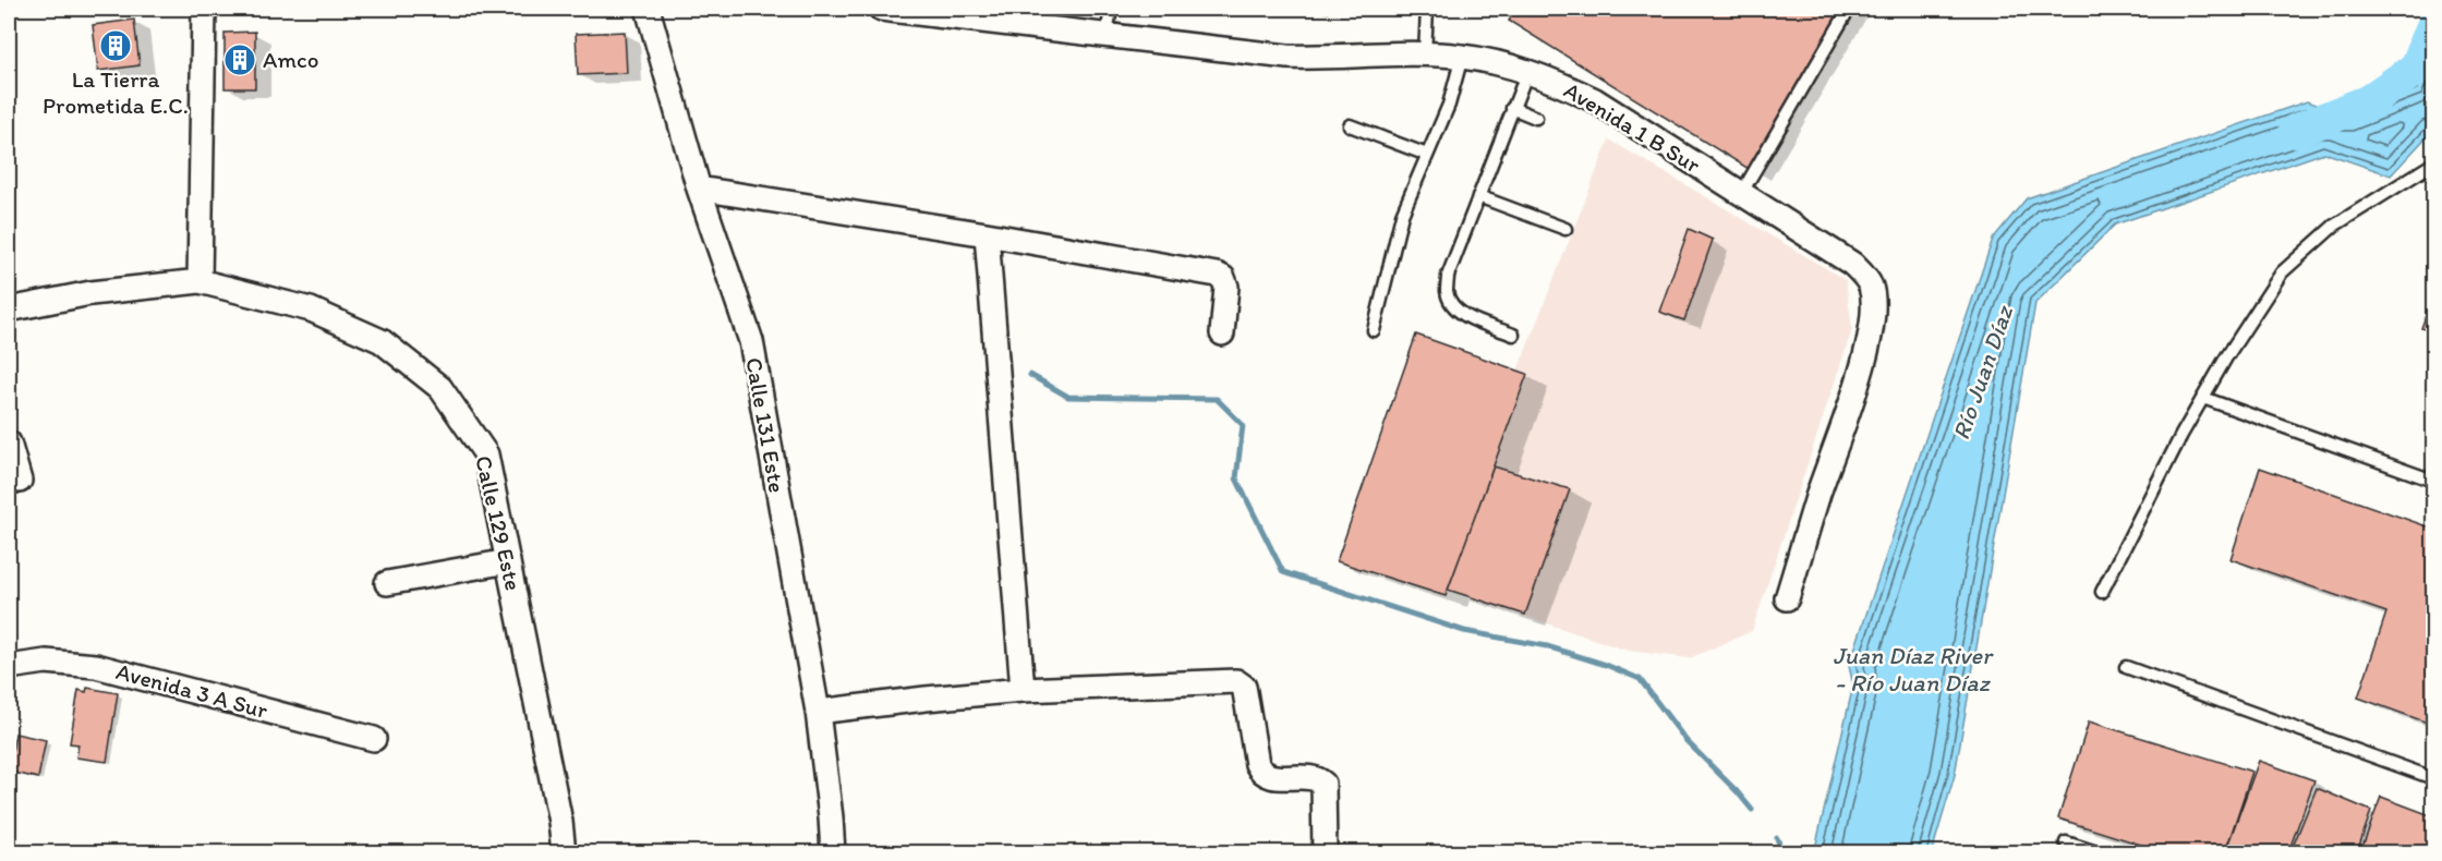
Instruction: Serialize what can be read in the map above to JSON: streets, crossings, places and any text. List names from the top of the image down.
{
  "streets": {
    "street": [
      "Avenida 1 B Sur",
      "Calle 131 Este",
      "Calle 129 Este",
      "Avenida 3 A Sur"
    ]
  },
  "water": ["Río Juan Díaz", "Juan Díaz River - Río Juan Díaz"],
  "places": {
    "building": ["La Tierra Prometida E.C.", "Amco"]
  }
}
